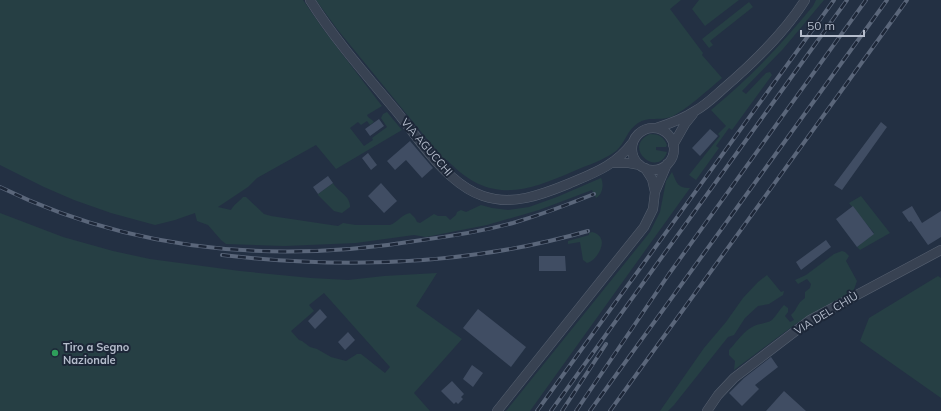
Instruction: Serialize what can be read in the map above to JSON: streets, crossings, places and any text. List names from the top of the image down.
{
  "streets": {
    "street": ["VIA AGUCCHI", "VIA DEL CHIÙ"]
  },
  "places": ["Tiro a Segno Nazionale"],
  "scale_bar": "50 m"
}
